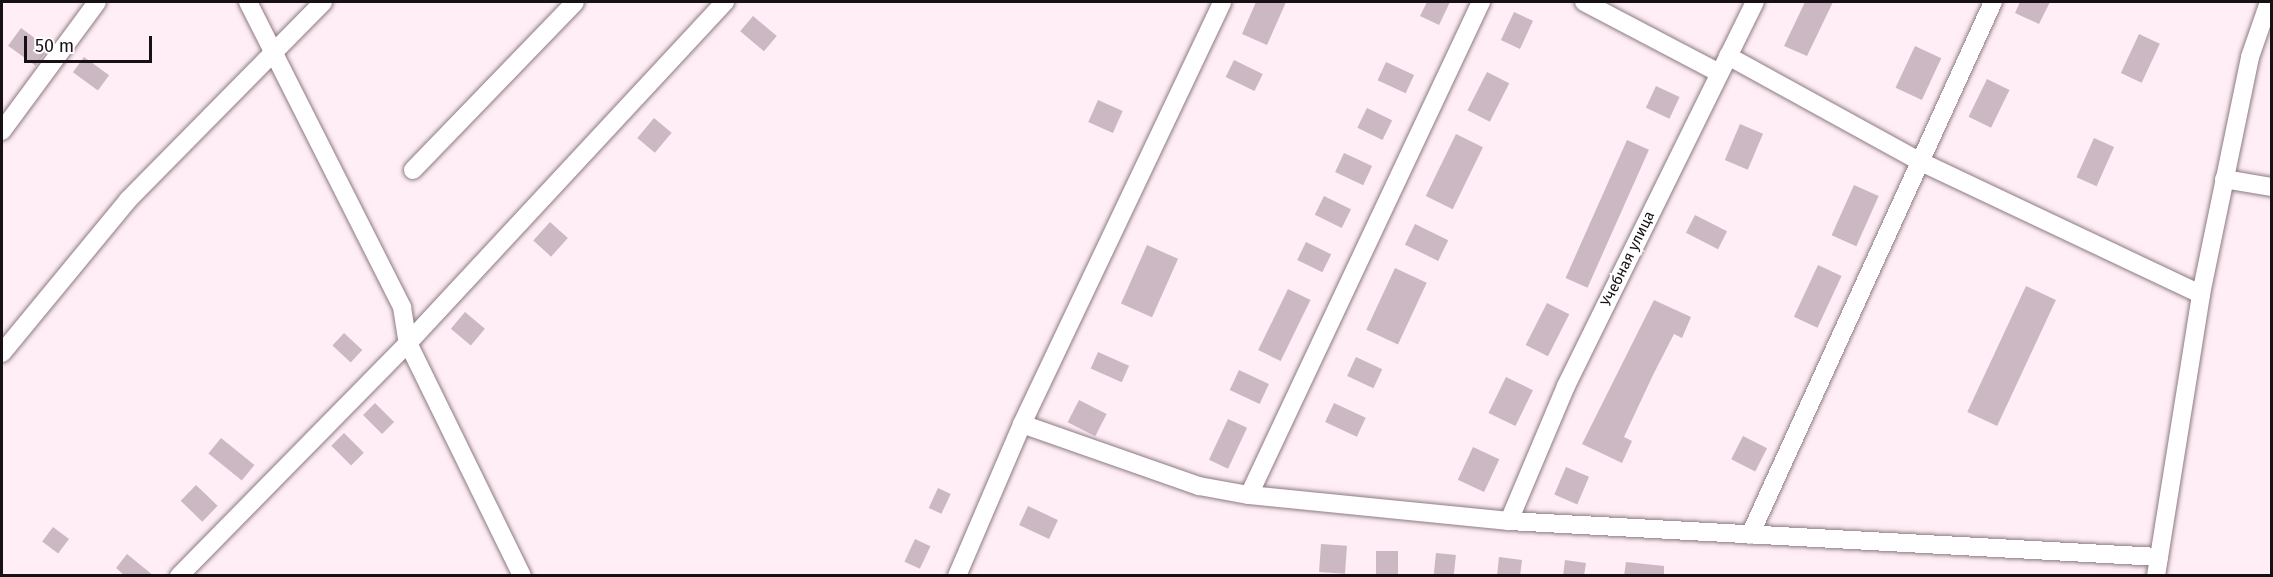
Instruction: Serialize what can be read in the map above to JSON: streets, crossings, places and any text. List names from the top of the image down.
{
  "streets": {
    "street": ["Учебная улица"]
  },
  "scale_bar": "50 m"
}
